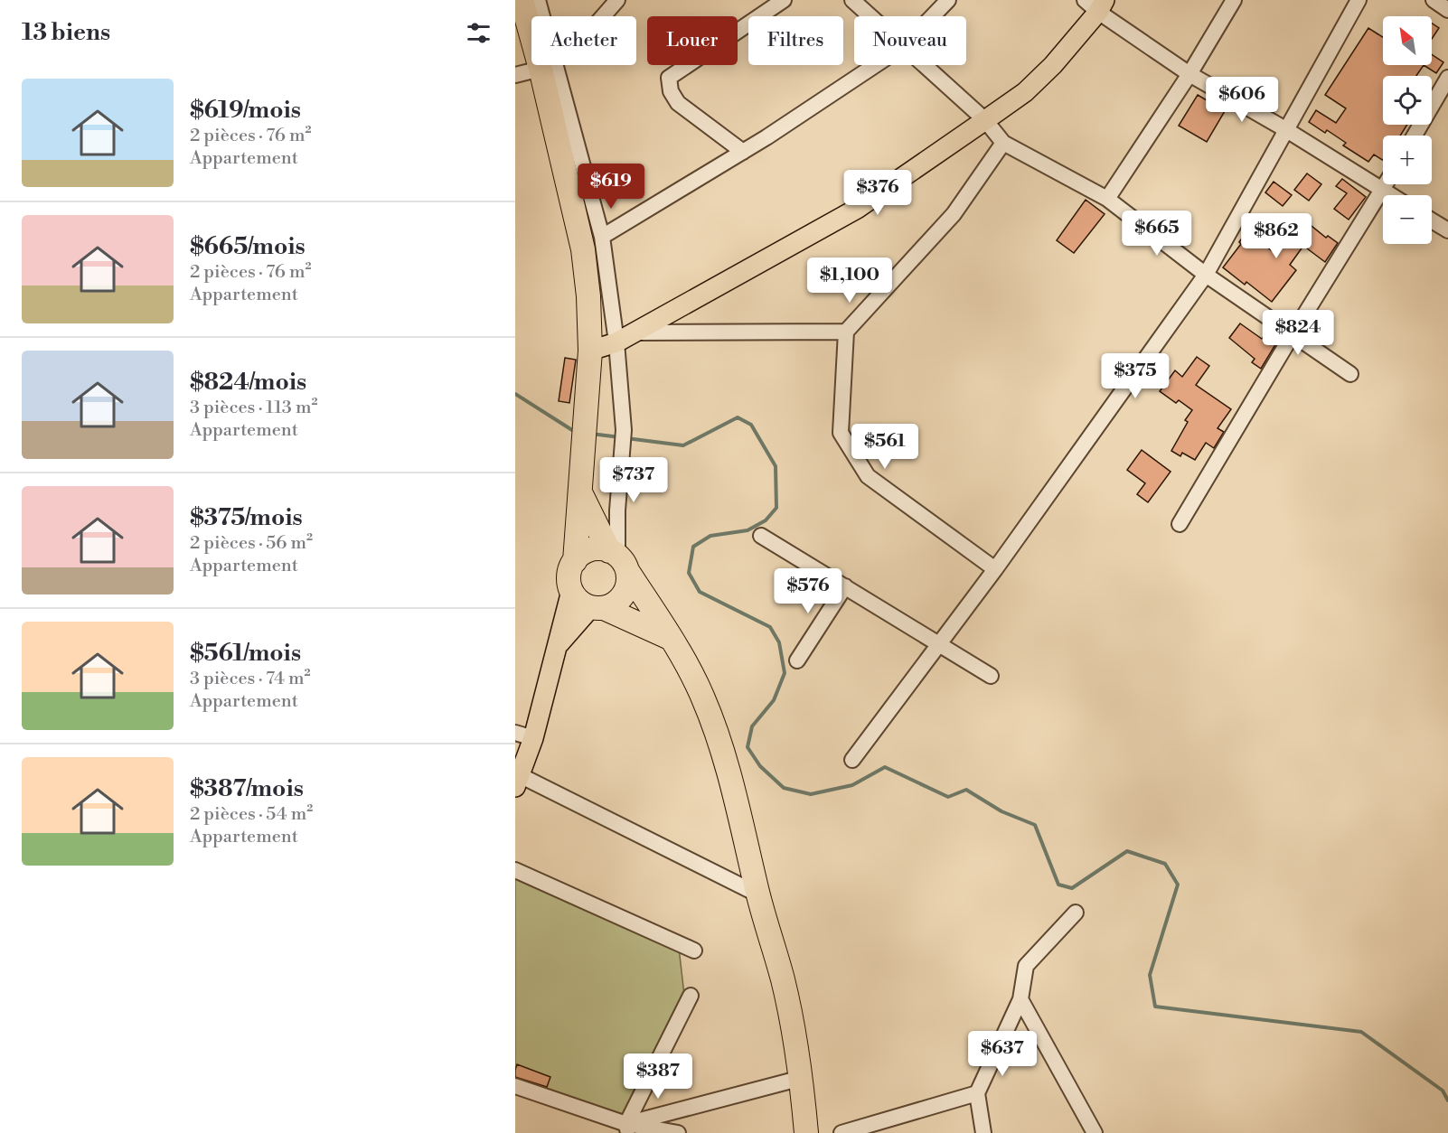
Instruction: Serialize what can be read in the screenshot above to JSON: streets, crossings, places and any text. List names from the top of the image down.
{
  "north": "top left",
  "page": {
    "heading": "13 biens",
    "map_buttons": ["+", "−"],
    "chip": [
      "Acheter",
      "Louer",
      "Filtres",
      "Nouveau"
    ],
    "list": [
      {
        "name": "$619/mois",
        "note": "2 pièces · 76 m² · Appartement"
      },
      {
        "name": "$665/mois",
        "note": "2 pièces · 76 m² · Appartement"
      },
      {
        "name": "$824/mois",
        "note": "3 pièces · 113 m² · Appartement"
      },
      {
        "name": "$375/mois",
        "note": "2 pièces · 56 m² · Appartement"
      },
      {
        "name": "$561/mois",
        "note": "3 pièces · 74 m² · Appartement"
      },
      {
        "name": "$387/mois",
        "note": "2 pièces · 54 m² · Appartement"
      }
    ],
    "price": [
      "$606",
      "$619",
      "$376",
      "$665",
      "$862",
      "$1,100",
      "$824",
      "$375",
      "$561",
      "$737",
      "$576",
      "$637",
      "$387"
    ]
  }
}
